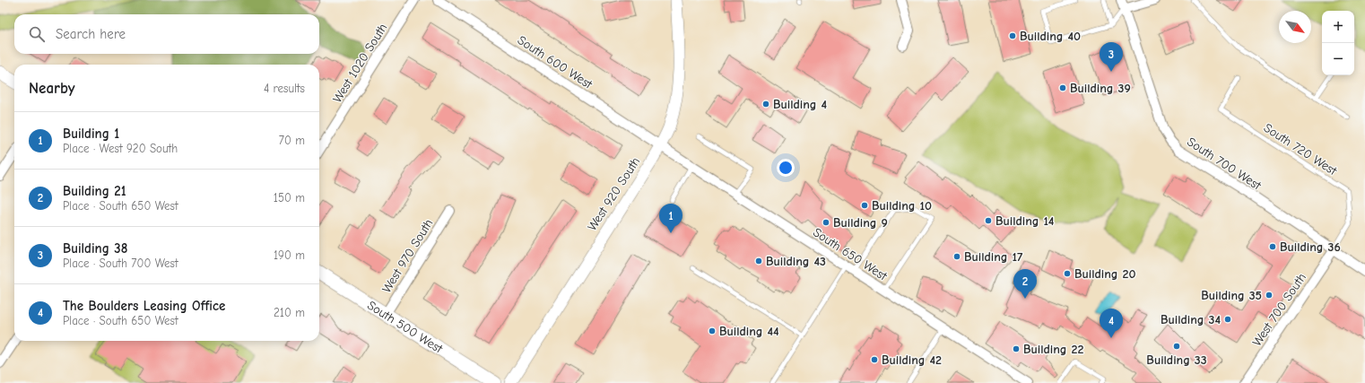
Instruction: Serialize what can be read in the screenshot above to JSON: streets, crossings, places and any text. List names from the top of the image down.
{
  "streets": {
    "main road": ["South 500 West"],
    "street": [
      "South 600 West",
      "West 1020 South",
      "South 700 West",
      "West 920 South",
      "South 650 West",
      "West 970 South",
      "West 700 South"
    ],
    "lane": ["South 720 West"]
  },
  "crossings": [
    ["South 600 West", "West 920 South"],
    ["South 600 West", "South 650 West"],
    ["South 720 West", "South 700 West"],
    ["South 720 West", "West 700 South"],
    ["South 700 West", "West 700 South"],
    ["West 920 South", "South 650 West"],
    ["West 970 South", "South 500 West"]
  ],
  "places": [
    "Building 40",
    "Building 39",
    "Building 4",
    "Building 10",
    "Building 14",
    "Building 9",
    "Building 36",
    "Building 17",
    "Building 43",
    "Building 20",
    "Building 35",
    "Building 34",
    "Building 44",
    "Building 33",
    "Building 22",
    "Building 42"
  ],
  "north": "bottom right",
  "page": {
    "map_buttons": ["+", "−"],
    "search": "Search here",
    "pins": [
      "3",
      "1",
      "2",
      "4"
    ],
    "heading": ["Nearby", "4 results"],
    "list": [
      {
        "mark": "1",
        "name": "Building 1",
        "note": "Place · West 920 South",
        "value": "70 m"
      },
      {
        "mark": "2",
        "name": "Building 21",
        "note": "Place · South 650 West",
        "value": "150 m"
      },
      {
        "mark": "3",
        "name": "Building 38",
        "note": "Place · South 700 West",
        "value": "190 m"
      },
      {
        "mark": "4",
        "name": "The Boulders Leasing Office",
        "note": "Place · South 650 West",
        "value": "210 m"
      }
    ]
  }
}
